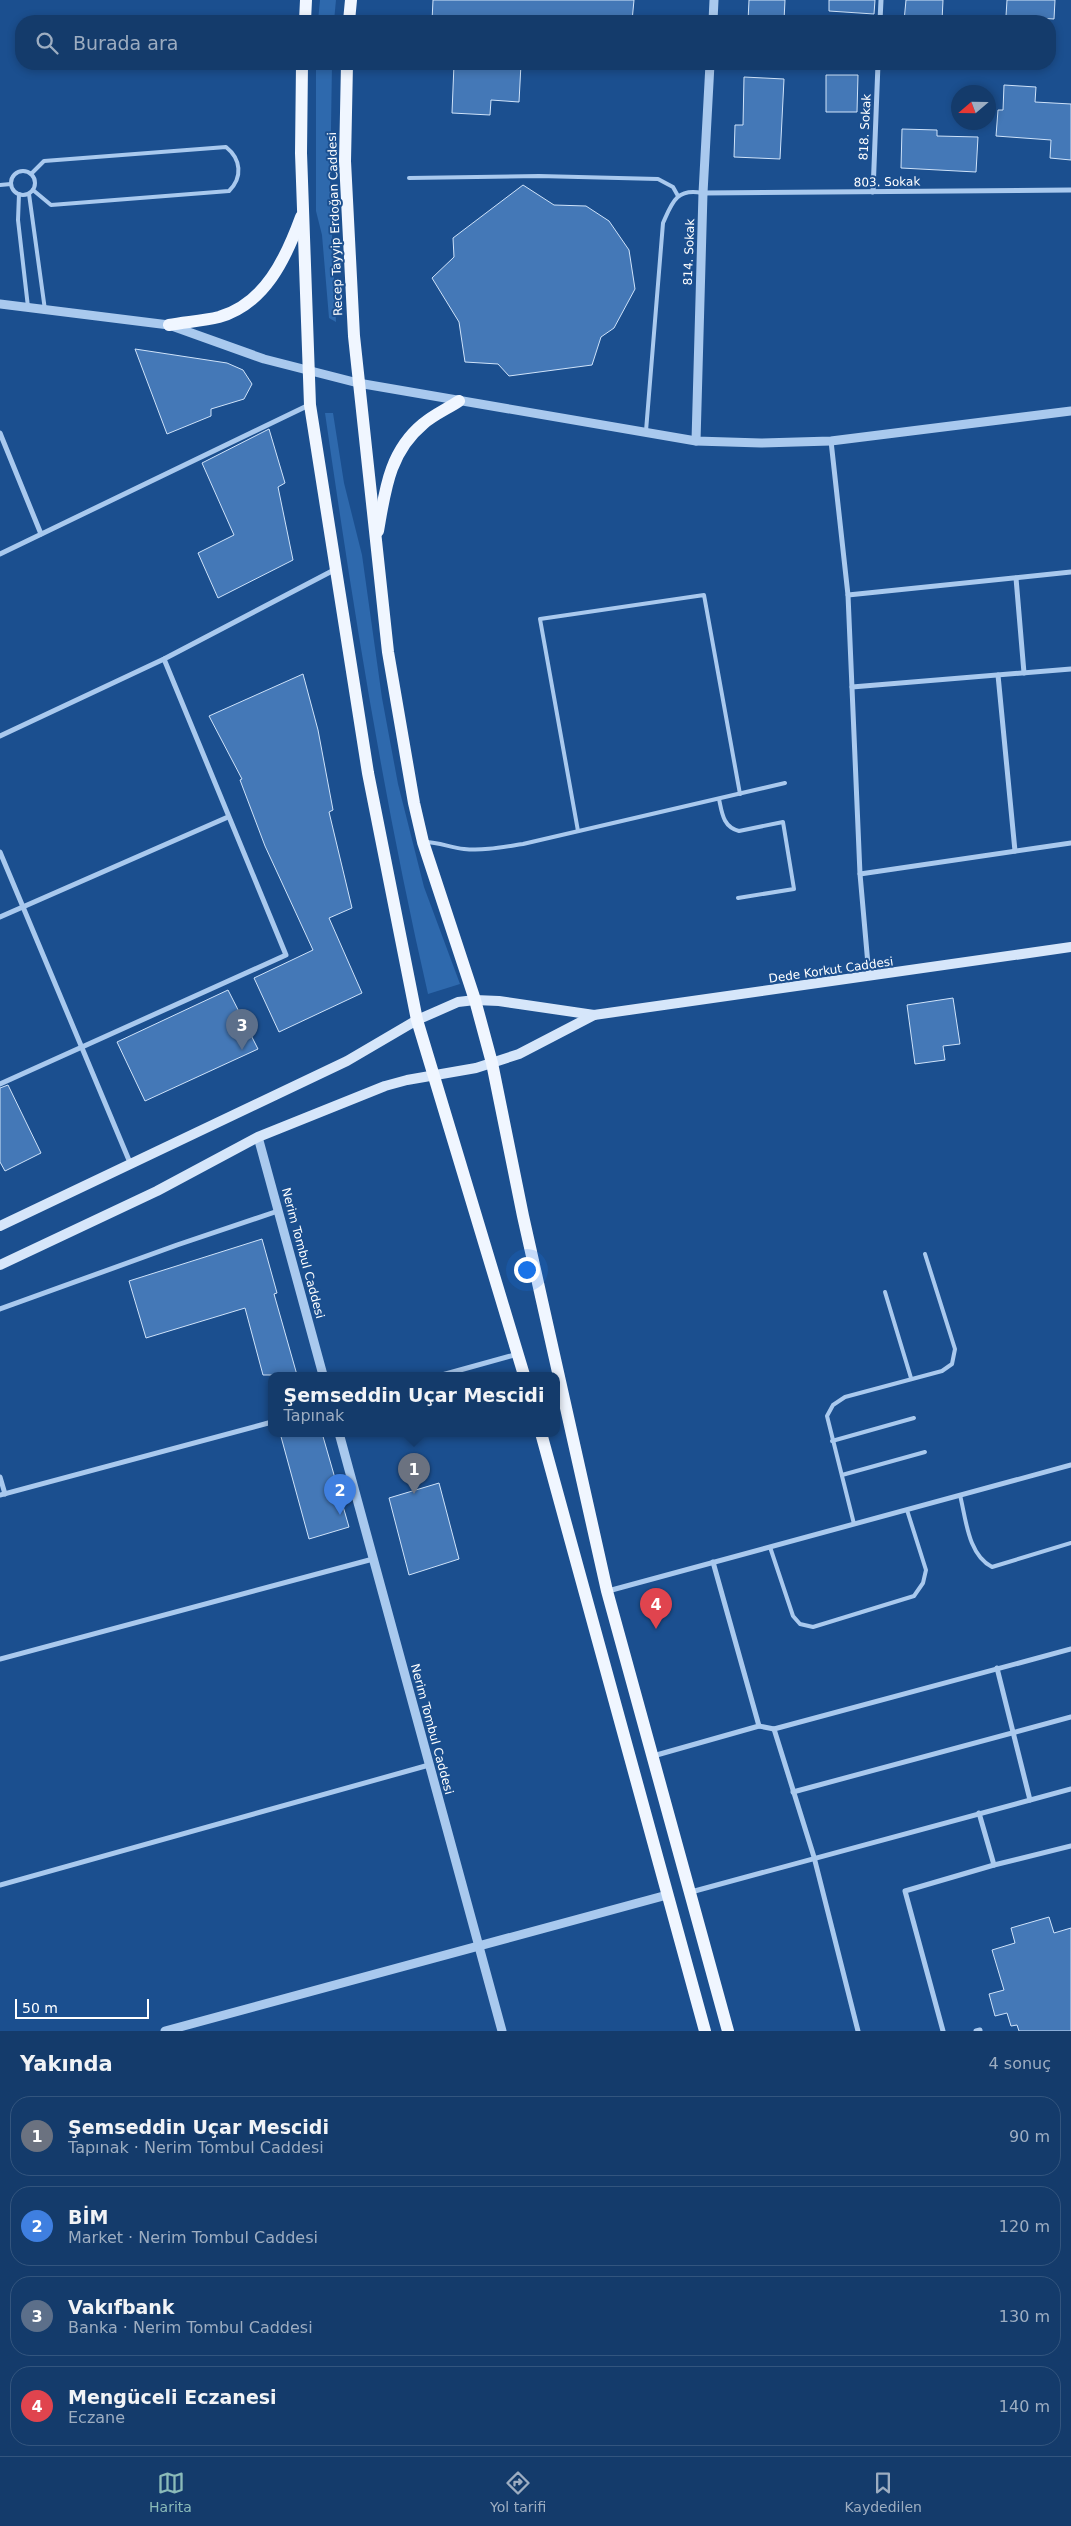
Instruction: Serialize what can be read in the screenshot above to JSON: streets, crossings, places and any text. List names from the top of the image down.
{
  "streets": {
    "main road": ["Recep Tayyip Erdoğan Caddesi", "Dede Korkut Caddesi"],
    "street": [
      "818. Sokak",
      "803. Sokak",
      "814. Sokak",
      "Nerim Tombul Caddesi"
    ]
  },
  "crossings": [
    ["818. Sokak", "803. Sokak"],
    ["803. Sokak", "814. Sokak"],
    ["Recep Tayyip Erdoğan Caddesi", "Dede Korkut Caddesi"],
    ["Dede Korkut Caddesi", "Nerim Tombul Caddesi"]
  ],
  "scale_bar": "50 m",
  "north": "left",
  "page": {
    "search": "Burada ara",
    "pins": [
      "3",
      "1",
      "2",
      "4"
    ],
    "popup": ["Şemseddin Uçar Mescidi", "Tapınak"],
    "scale": "50 m",
    "heading": ["Yakında", "4 sonuç"],
    "list": [
      {
        "mark": "1",
        "name": "Şemseddin Uçar Mescidi",
        "note": "Tapınak · Nerim Tombul Caddesi",
        "value": "90 m"
      },
      {
        "mark": "2",
        "name": "BİM",
        "note": "Market · Nerim Tombul Caddesi",
        "value": "120 m"
      },
      {
        "mark": "3",
        "name": "Vakıfbank",
        "note": "Banka · Nerim Tombul Caddesi",
        "value": "130 m"
      },
      {
        "mark": "4",
        "name": "Mengüceli Eczanesi",
        "note": "Eczane",
        "value": "140 m"
      }
    ],
    "nav": ["Harita", "Yol tarifi", "Kaydedilen"]
  }
}
